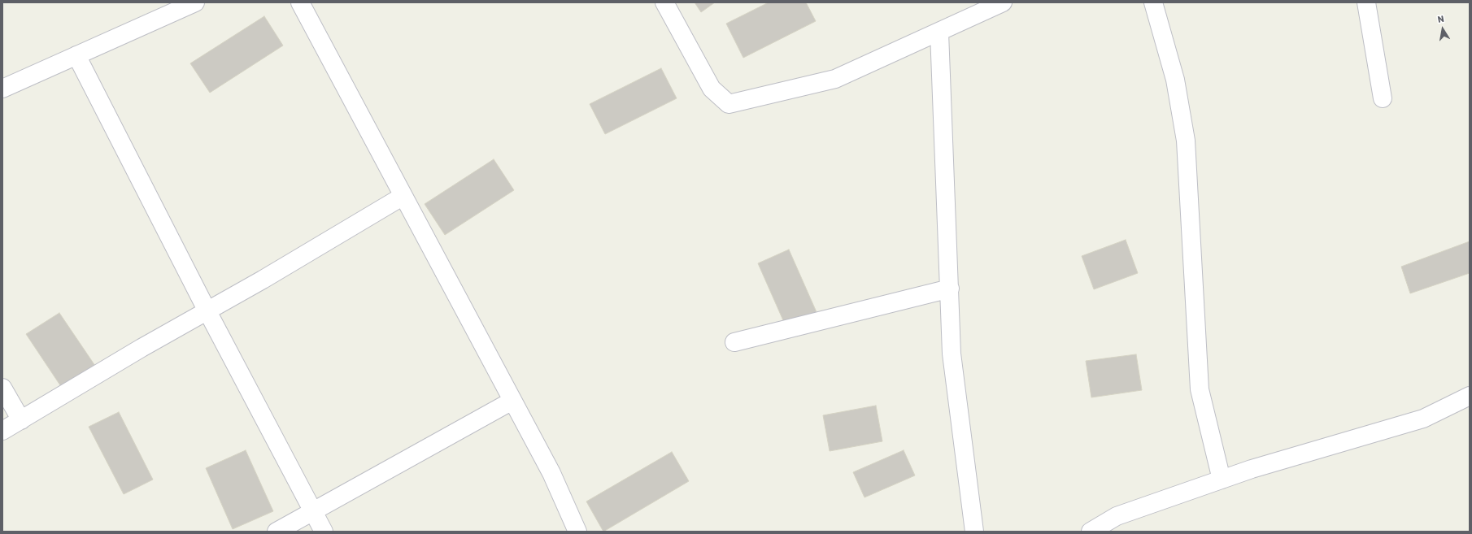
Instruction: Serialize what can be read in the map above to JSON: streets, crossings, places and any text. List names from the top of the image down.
{
  "north": "top"
}
